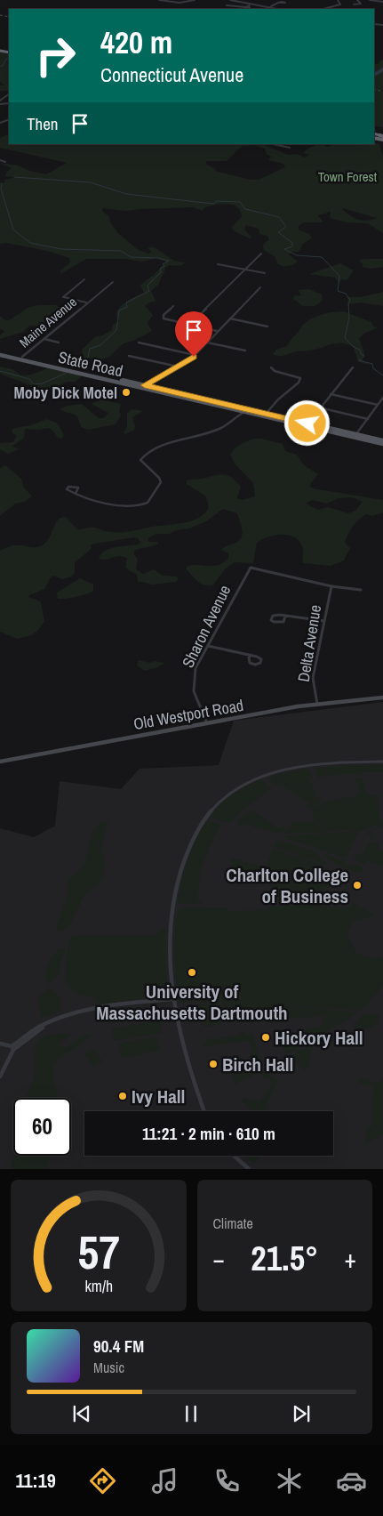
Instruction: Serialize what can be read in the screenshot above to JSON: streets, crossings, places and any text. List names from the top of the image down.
{
  "streets": {
    "main road": ["State Road", "Old Westport Road"],
    "street": ["Maine Avenue", "Sharon Avenue", "Delta Avenue"]
  },
  "crossings": [
    ["Maine Avenue", "State Road"],
    ["Sharon Avenue", "Delta Avenue"],
    ["Sharon Avenue", "Old Westport Road"],
    ["Delta Avenue", "Old Westport Road"]
  ],
  "parks": ["Town Forest"],
  "places": [
    "Moby Dick Motel",
    "Charlton College of Business",
    "University of Massachusetts Dartmouth",
    "Hickory Hall",
    "Birch Hall",
    "Ivy Hall"
  ],
  "page": {
    "turn": ["420 m", "Connecticut Avenue"],
    "then": "Then",
    "limit": "60",
    "trip": "11:21 · 2 min · 610 m",
    "tile": "Climate",
    "heat": ["−", "21.5°", "+"],
    "song": ["90.4 FM", "Music"],
    "tabs": "11:19",
    "gauge": ["57", "km/h"]
  }
}
